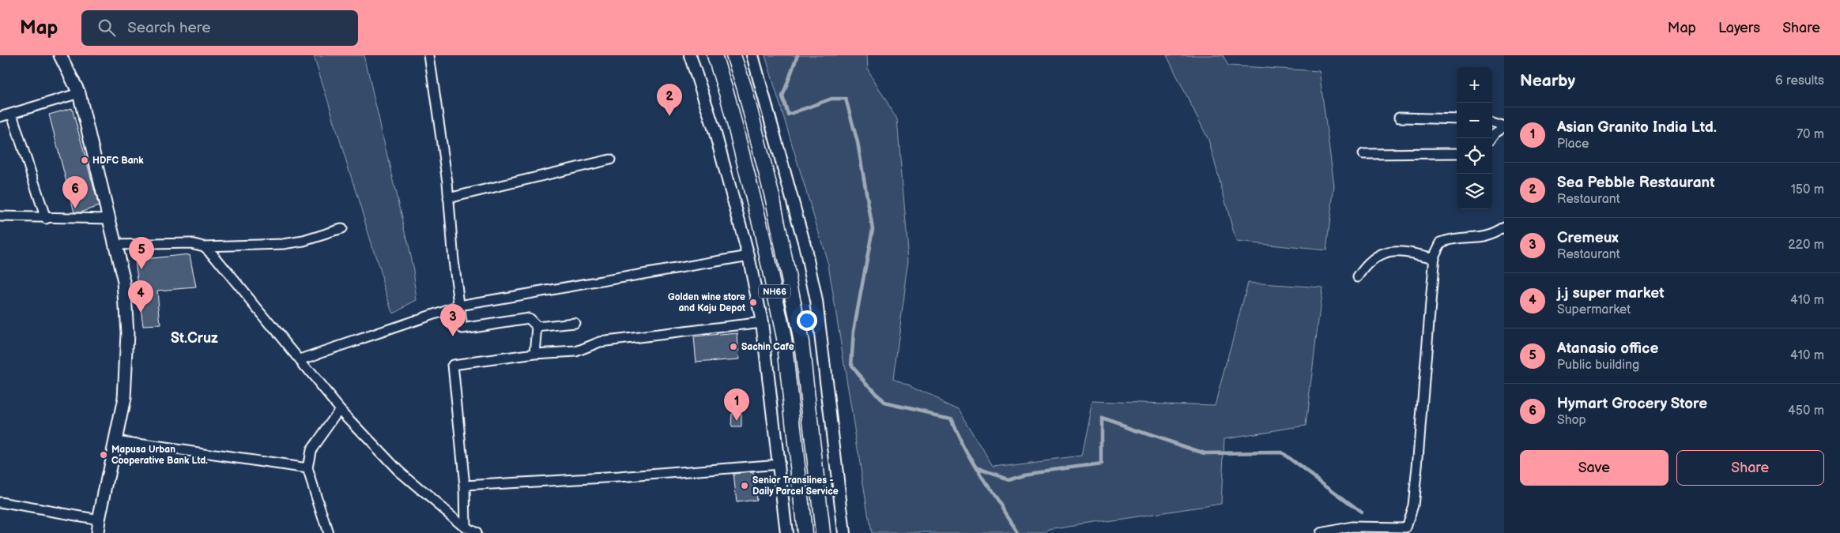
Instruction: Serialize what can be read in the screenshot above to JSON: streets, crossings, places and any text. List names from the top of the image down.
{
  "streets": {
    "highway": ["NH66"]
  },
  "districts": ["St.Cruz"],
  "places": [
    "HDFC Bank",
    "Golden wine store and Kaju Depot",
    "Sachin Cafe",
    "Mapusa Urban Cooperative Bank Ltd.",
    "Senior Translines - Daily Parcel Service"
  ],
  "page": {
    "header": "Map",
    "search": "Search here",
    "nav": ["Map", "Layers", "Share"],
    "heading": ["Nearby", "6 results"],
    "map_buttons": ["+", "−"],
    "pins": [
      "2",
      "6",
      "5",
      "4",
      "3",
      "1"
    ],
    "list": [
      {
        "mark": "1",
        "name": "Asian Granito India Ltd.",
        "note": "Place",
        "value": "70 m"
      },
      {
        "mark": "2",
        "name": "Sea Pebble Restaurant",
        "note": "Restaurant",
        "value": "150 m"
      },
      {
        "mark": "3",
        "name": "Cremeux",
        "note": "Restaurant",
        "value": "220 m"
      },
      {
        "mark": "4",
        "name": "j.j super market",
        "note": "Supermarket",
        "value": "410 m"
      },
      {
        "mark": "5",
        "name": "Atanasio office",
        "note": "Public building",
        "value": "410 m"
      },
      {
        "mark": "6",
        "name": "Hymart Grocery Store",
        "note": "Shop",
        "value": "450 m"
      }
    ],
    "buttons": ["Save", "Share"]
  }
}
